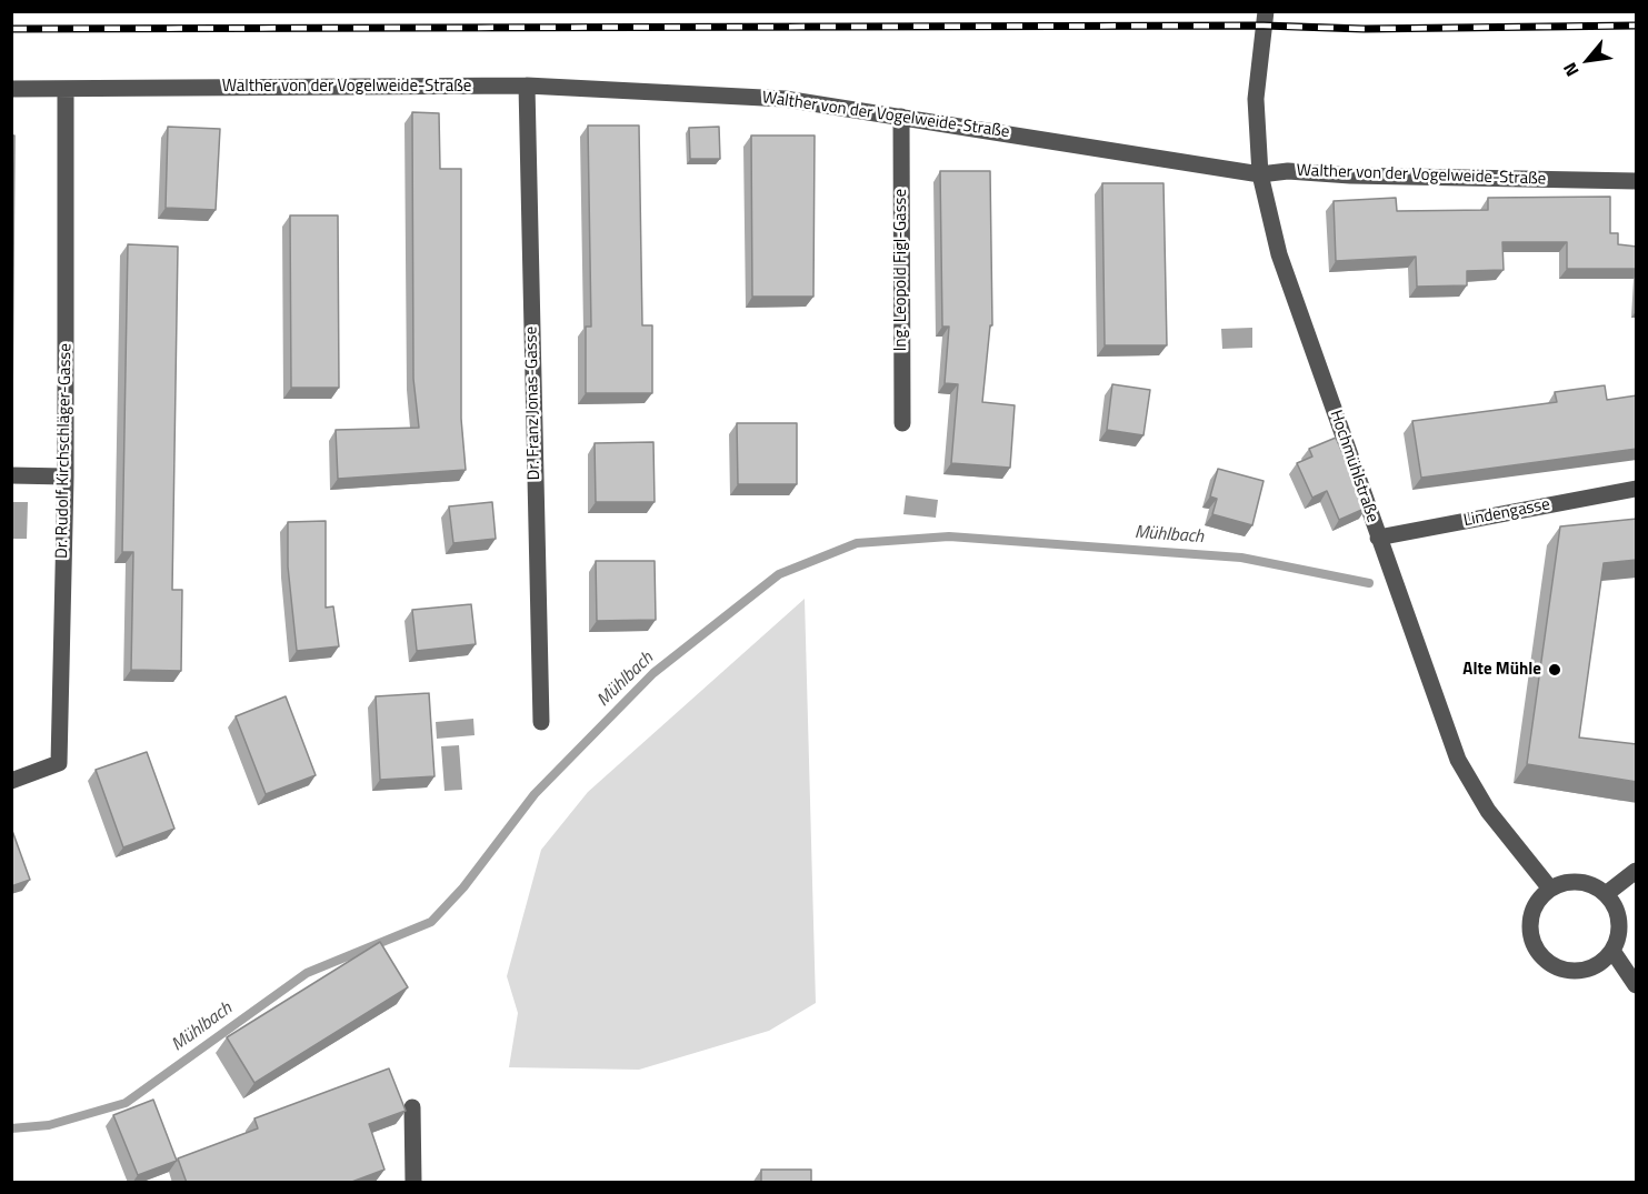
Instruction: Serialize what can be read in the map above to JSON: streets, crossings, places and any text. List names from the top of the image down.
{
  "streets": {
    "street": [
      "Walther von der Vogelweide-Straße",
      "Ing. Leopold Figl-Gasse",
      "Dr. Franz Jonas-Gasse",
      "Dr. Rudolf Kirchschläger-Gasse",
      "Hochmühlstraße",
      "Lindengasse"
    ]
  },
  "crossings": [
    ["Walther von der Vogelweide-Straße", "Ing. Leopold Figl-Gasse"],
    ["Walther von der Vogelweide-Straße", "Dr. Franz Jonas-Gasse"],
    ["Walther von der Vogelweide-Straße", "Dr. Rudolf Kirchschläger-Gasse"],
    ["Walther von der Vogelweide-Straße", "Hochmühlstraße"],
    ["Hochmühlstraße", "Lindengasse"]
  ],
  "water": ["Mühlbach"],
  "places": ["Alte Mühle"],
  "north": "bottom left"
}
